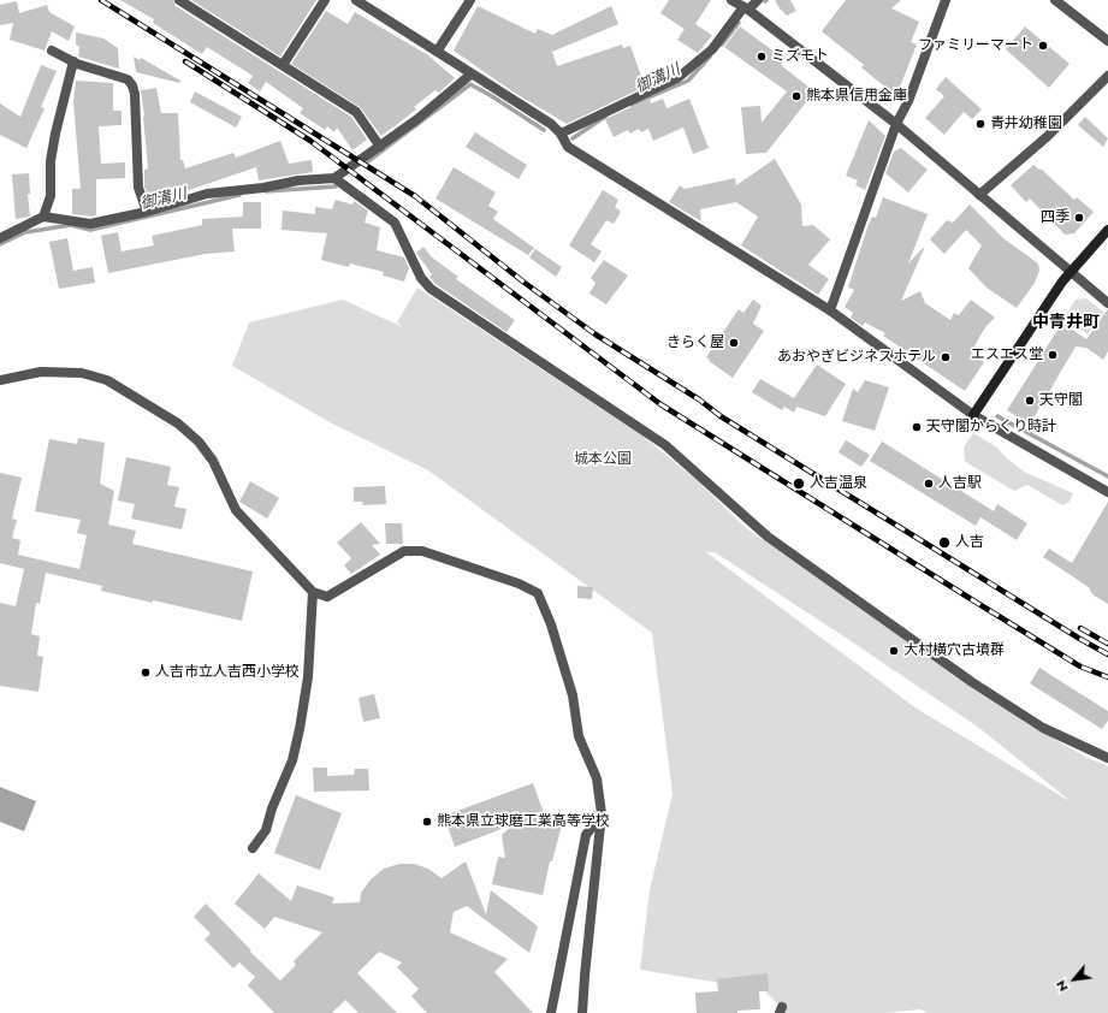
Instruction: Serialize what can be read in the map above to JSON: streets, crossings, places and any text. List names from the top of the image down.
{
  "districts": ["中青井町"],
  "water": ["御溝川"],
  "parks": ["城本公園"],
  "places": [
    "ファミリーマート",
    "ミズモト",
    "熊本県信用金庫",
    "青井幼稚園",
    "四季",
    "きらく屋",
    "エスエス堂",
    "あおやぎビジネスホテル",
    "天守閣",
    "天守閣からくり時計",
    "人吉温泉",
    "人吉駅",
    "人吉",
    "大村横穴古墳群",
    "人吉市立人吉西小学校",
    "熊本県立球磨工業高等学校"
  ],
  "north": "bottom left"
}
